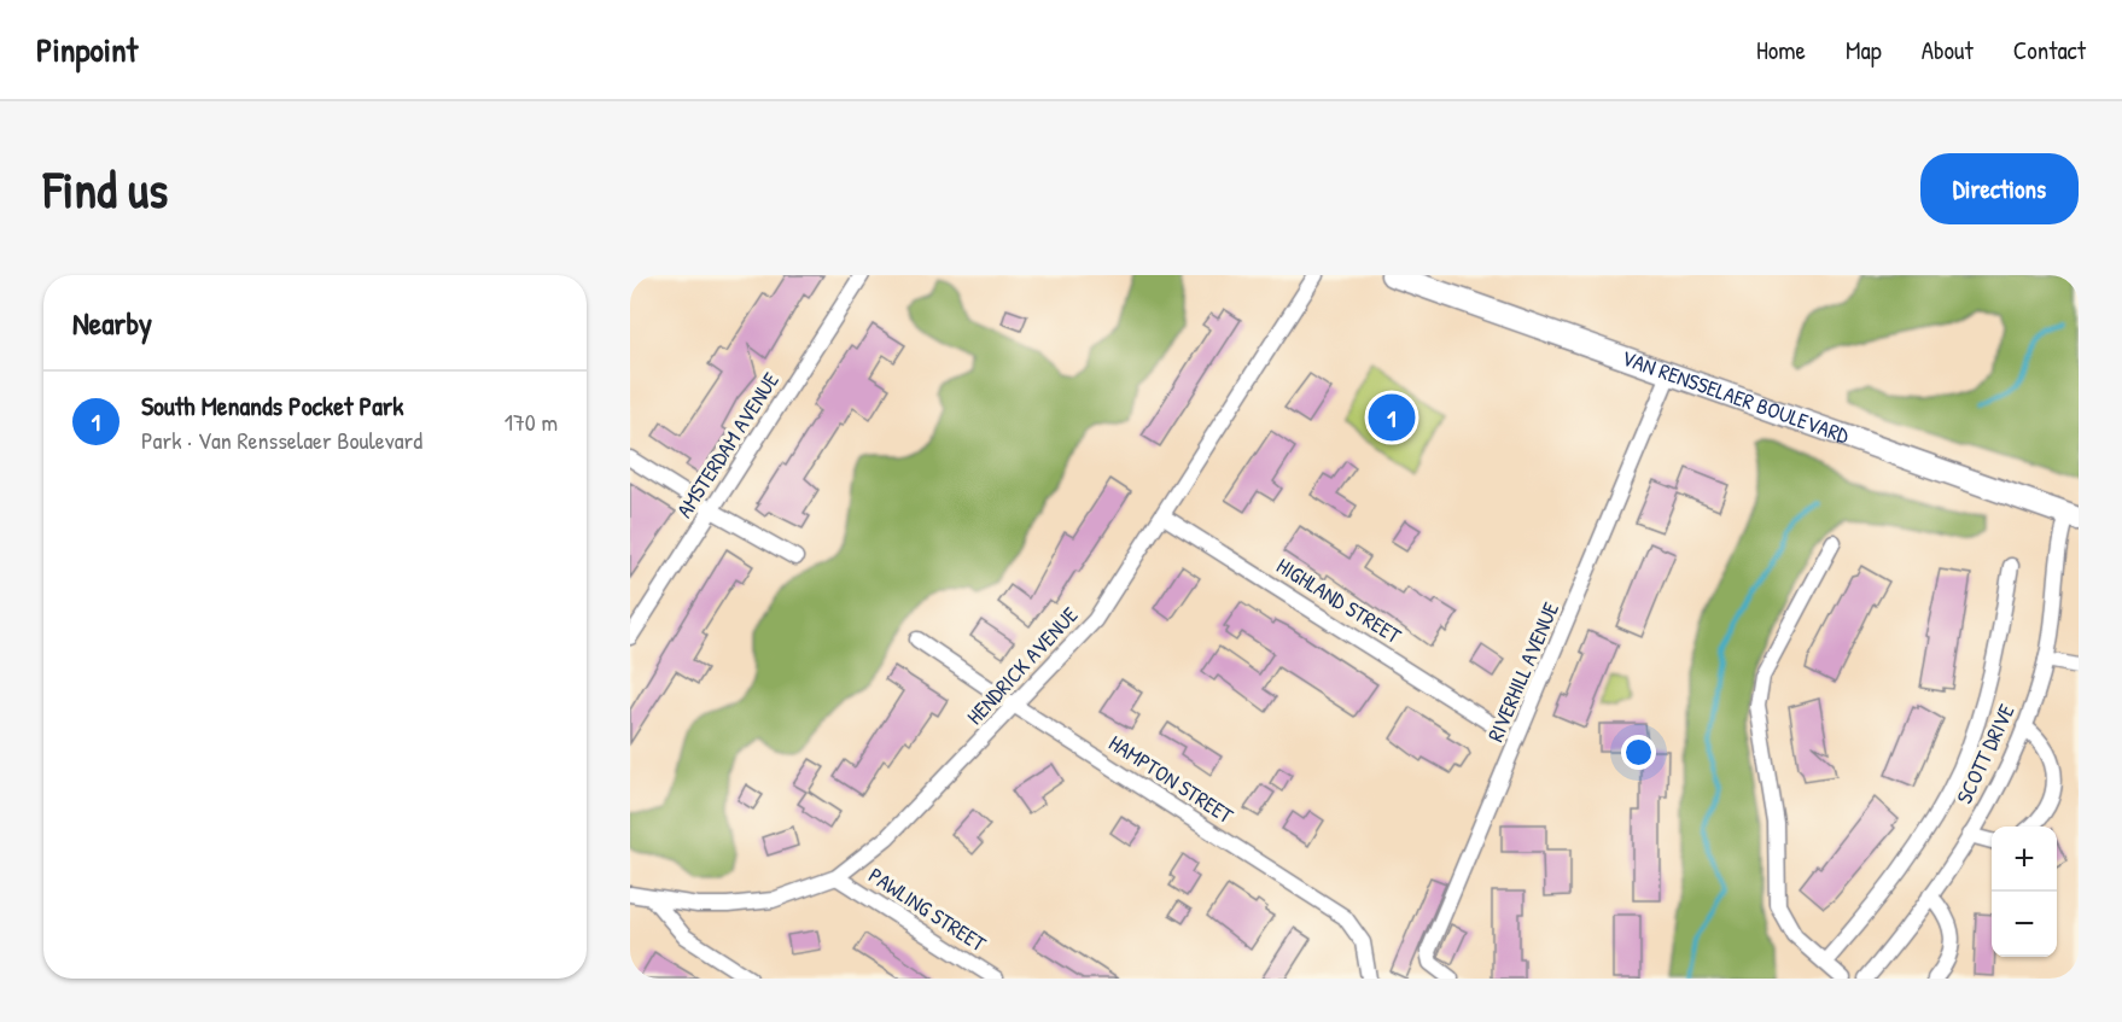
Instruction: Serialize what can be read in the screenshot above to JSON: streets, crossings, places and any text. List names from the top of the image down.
{
  "streets": {
    "main road": ["VAN RENSSELAER BOULEVARD"],
    "street": [
      "AMSTERDAM AVENUE",
      "HIGHLAND STREET",
      "HENDRICK AVENUE",
      "RIVERHILL AVENUE",
      "SCOTT DRIVE",
      "HAMPTON STREET",
      "PAWLING STREET"
    ]
  },
  "crossings": [
    ["VAN RENSSELAER BOULEVARD", "RIVERHILL AVENUE"],
    ["VAN RENSSELAER BOULEVARD", "SCOTT DRIVE"],
    ["HIGHLAND STREET", "HENDRICK AVENUE"],
    ["HENDRICK AVENUE", "HAMPTON STREET"],
    ["HENDRICK AVENUE", "PAWLING STREET"]
  ],
  "page": {
    "header": "Pinpoint",
    "nav": [
      "Home",
      "Map",
      "About",
      "Contact"
    ],
    "buttons": "Directions",
    "title": "Find us",
    "heading": "Nearby",
    "list": [
      {
        "mark": "1",
        "name": "South Menands Pocket Park",
        "note": "Park · Van Rensselaer Boulevard",
        "value": "170 m"
      }
    ],
    "pins": "1",
    "map_buttons": ["+", "−"]
  }
}
